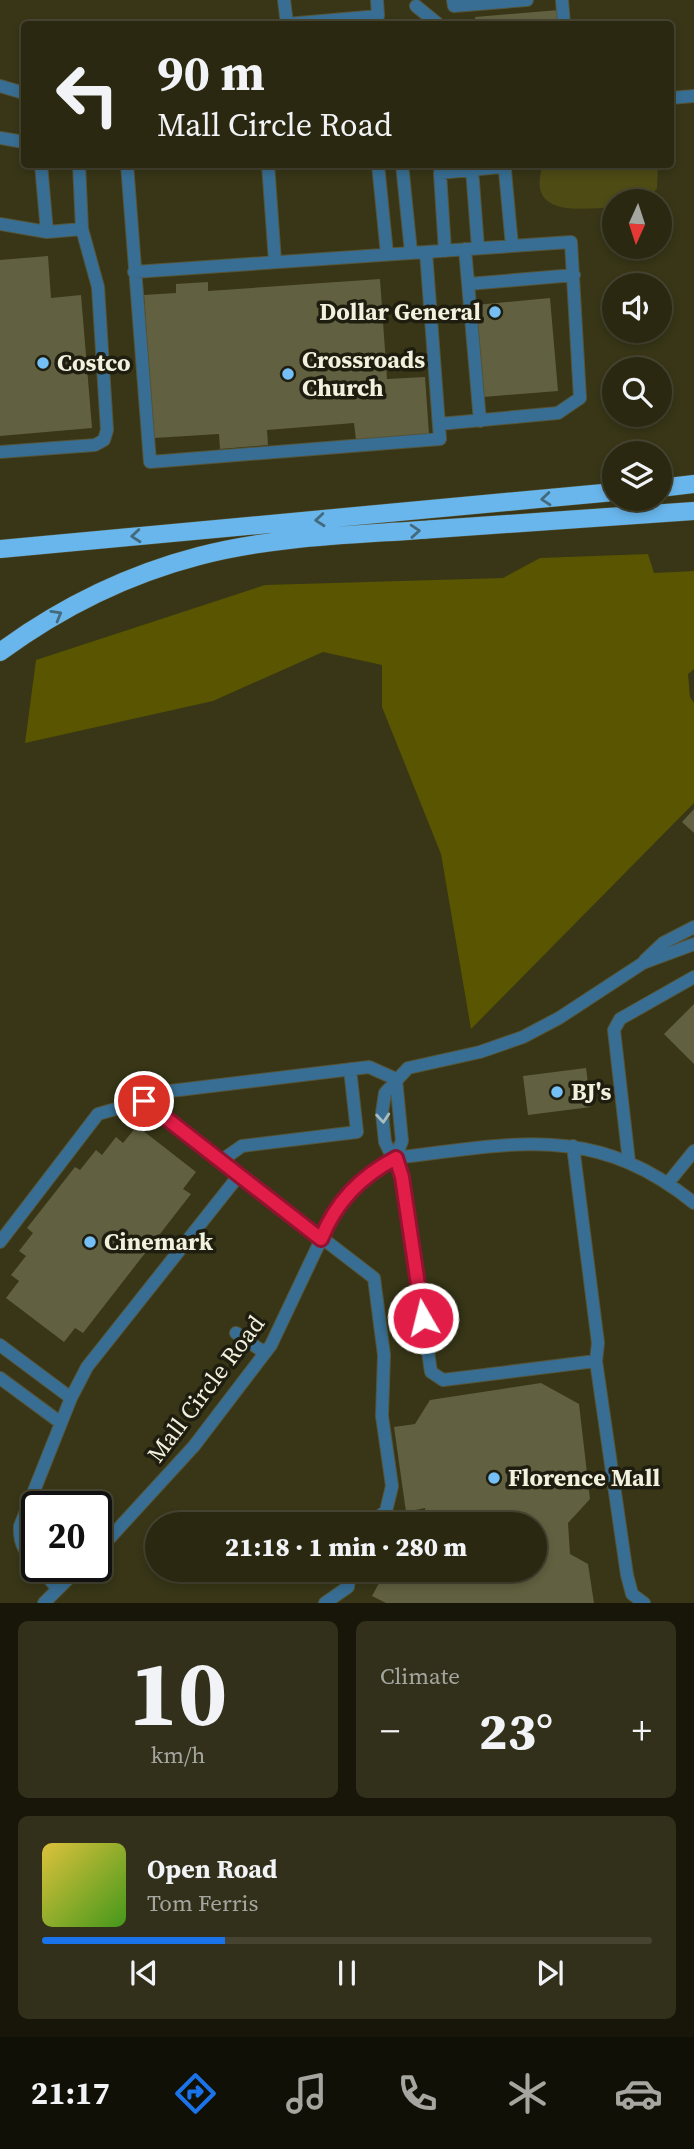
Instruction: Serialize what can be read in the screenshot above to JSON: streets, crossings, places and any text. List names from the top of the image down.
{
  "streets": {
    "street": ["Mall Circle Road"]
  },
  "places": [
    "Dollar General",
    "Costco",
    "Crossroads Church",
    "BJ's",
    "Cinemark",
    "Florence Mall"
  ],
  "north": "bottom",
  "page": {
    "turn": ["90 m", "Mall Circle Road"],
    "limit": "20",
    "trip": "21:18 · 1 min · 280 m",
    "tile": [
      ["10", "km/h"],
      "Climate"
    ],
    "heat": ["−", "23°", "+"],
    "song": ["Open Road", "Tom Ferris"],
    "tabs": "21:17"
  }
}
